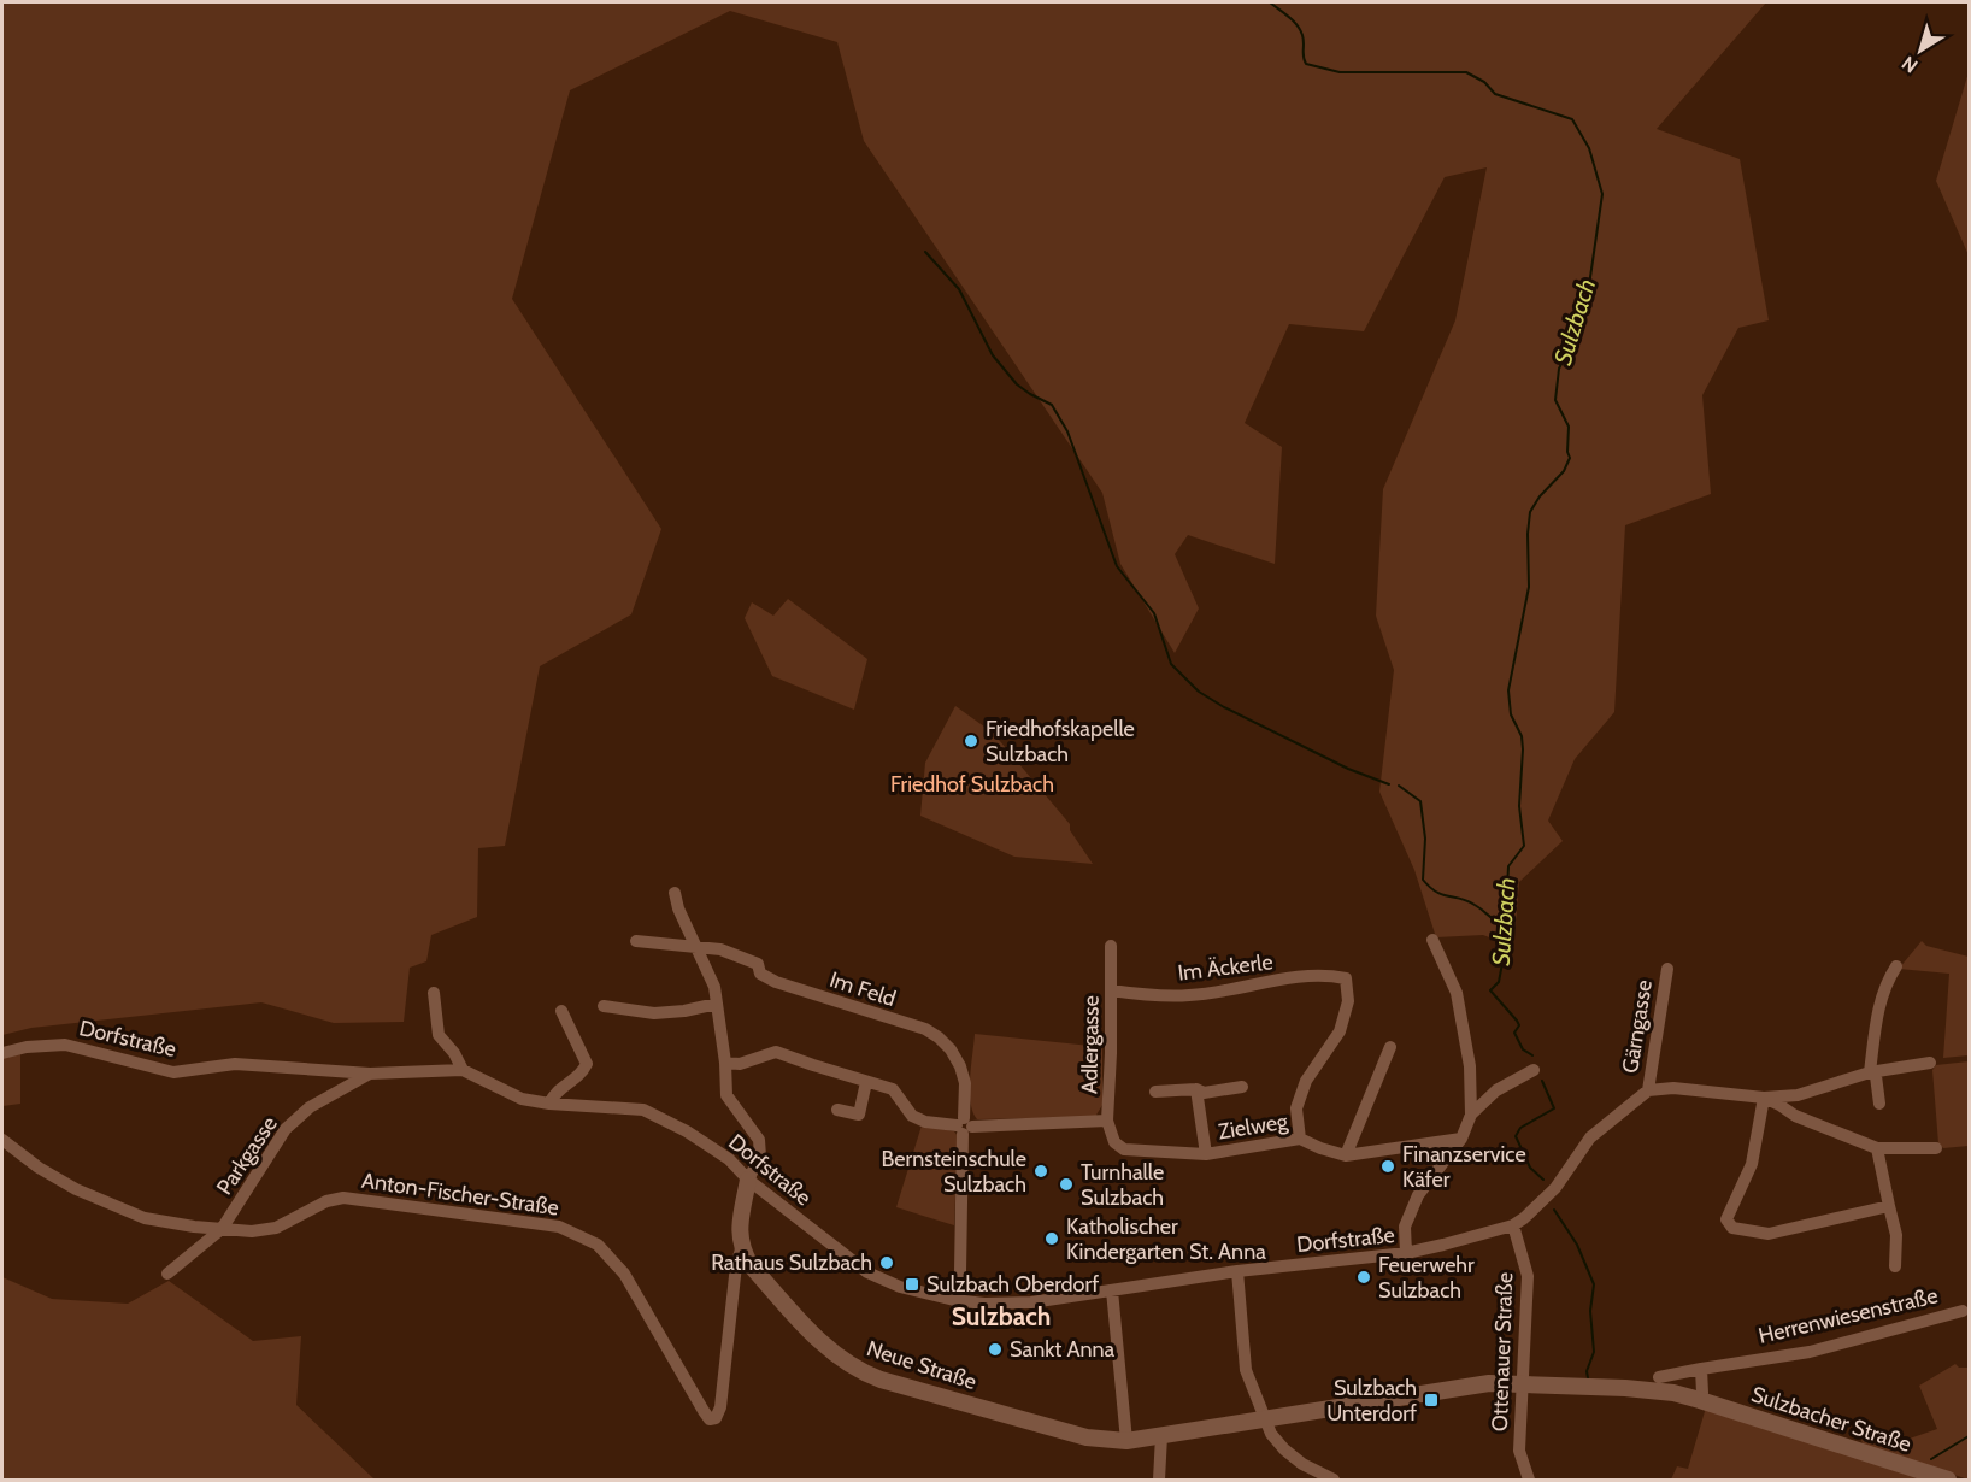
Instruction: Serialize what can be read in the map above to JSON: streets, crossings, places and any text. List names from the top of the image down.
{
  "streets": {
    "street": [
      "Im Äckerle",
      "Im Feld",
      "Gärngasse",
      "Dorfstraße",
      "Adlergasse",
      "Zielweg",
      "Parkgasse",
      "Anton-Fischer-Straße",
      "Herrenwiesenstraße",
      "Ottenauer Straße",
      "Neue Straße",
      "Sulzbacher Straße"
    ]
  },
  "crossings": [
    ["Im Äckerle", "Adlergasse"],
    ["Im Äckerle", "Zielweg"],
    ["Im Feld", "Dorfstraße"],
    ["Gärngasse", "Dorfstraße"],
    ["Dorfstraße", "Parkgasse"],
    ["Dorfstraße", "Ottenauer Straße"],
    ["Adlergasse", "Zielweg"],
    ["Parkgasse", "Anton-Fischer-Straße"],
    ["Anton-Fischer-Straße", "Neue Straße"],
    ["Ottenauer Straße", "Neue Straße"]
  ],
  "districts": ["Sulzbach"],
  "water": ["Sulzbach"],
  "parks": ["Friedhof Sulzbach"],
  "places": {
    "other": [
      "Friedhofskapelle Sulzbach",
      "Finanzservice Käfer",
      "Bernsteinschule Sulzbach",
      "Turnhalle Sulzbach",
      "Katholischer Kindergarten St. Anna",
      "Rathaus Sulzbach",
      "Feuerwehr Sulzbach",
      "Sankt Anna"
    ],
    "transit": ["Sulzbach Oberdorf", "Sulzbach Unterdorf"]
  },
  "north": "bottom left"
}
